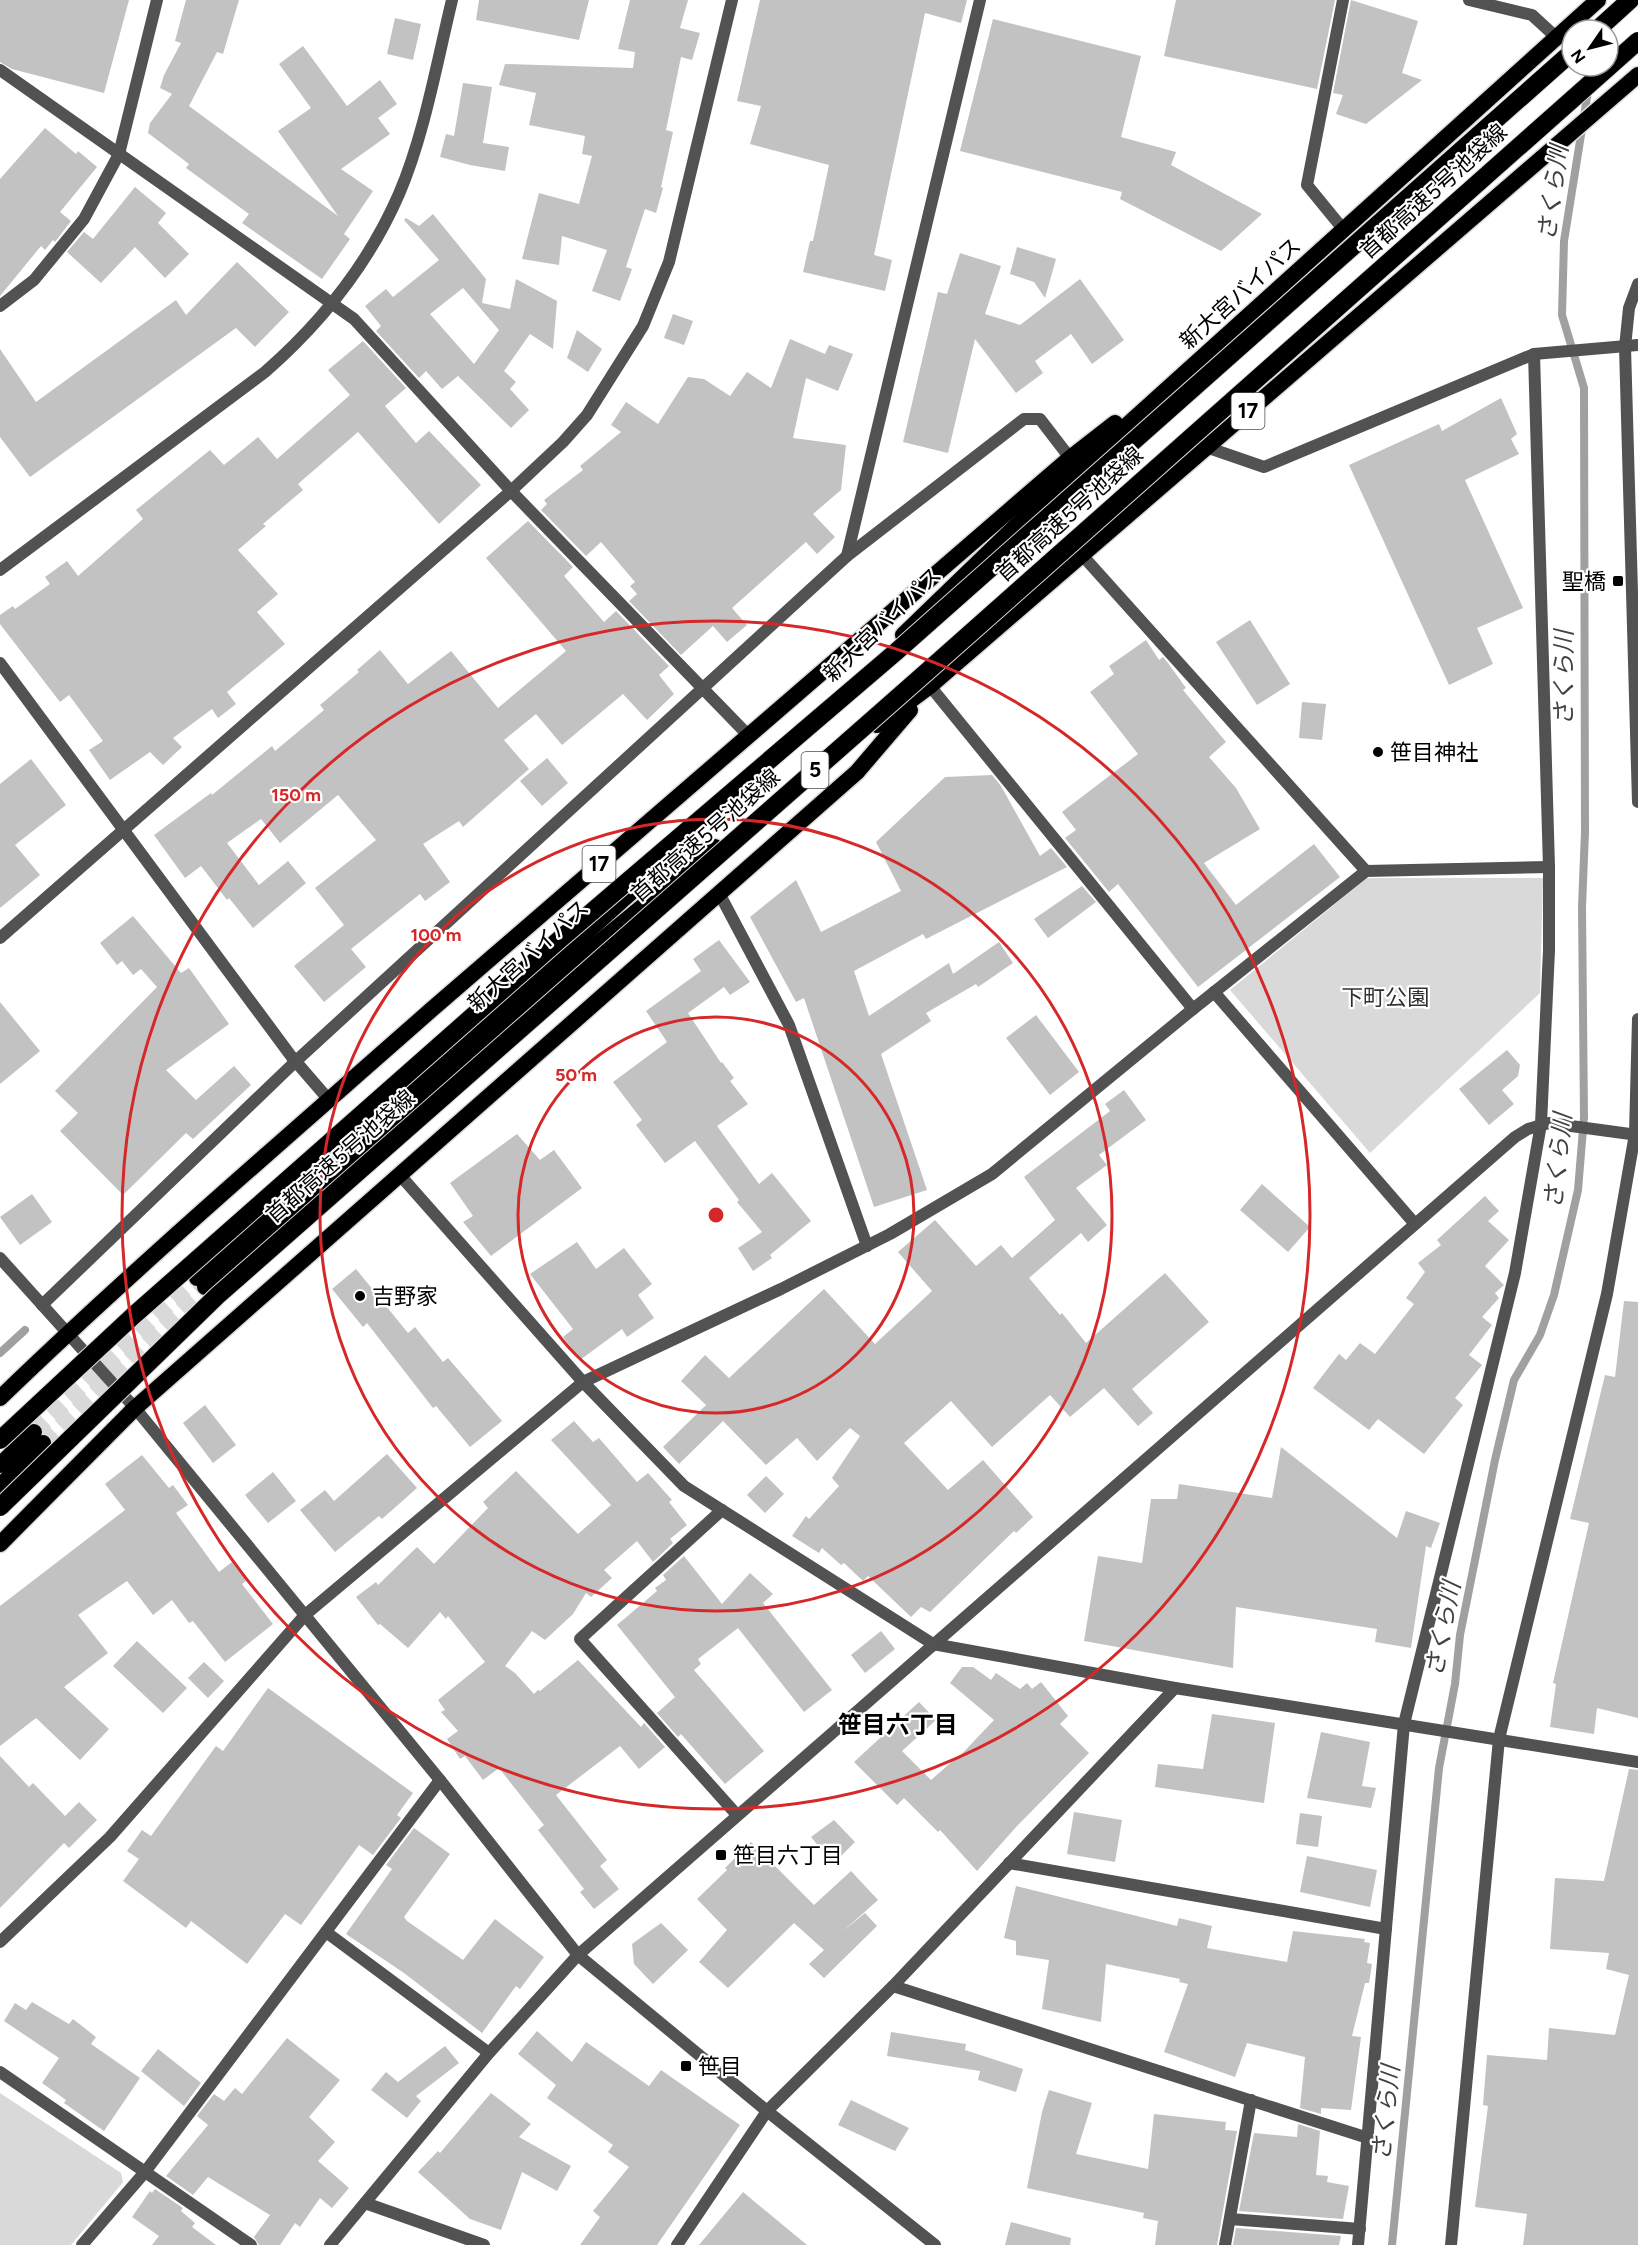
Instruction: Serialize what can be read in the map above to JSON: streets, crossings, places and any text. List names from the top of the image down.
{
  "streets": {
    "highway": [
      "首都高速5号池袋線",
      "新大宮バイパス",
      "17",
      "5"
    ]
  },
  "crossings": [
    ["新大宮バイパス", "17"]
  ],
  "districts": ["笹目六丁目"],
  "water": ["さくら川"],
  "parks": ["下町公園"],
  "places": {
    "transit": ["聖橋", "笹目六丁目", "笹目"],
    "other": ["笹目神社", "吉野家"]
  },
  "north": "bottom left",
  "rings": ["150 m", "100 m", "50 m"]
}
